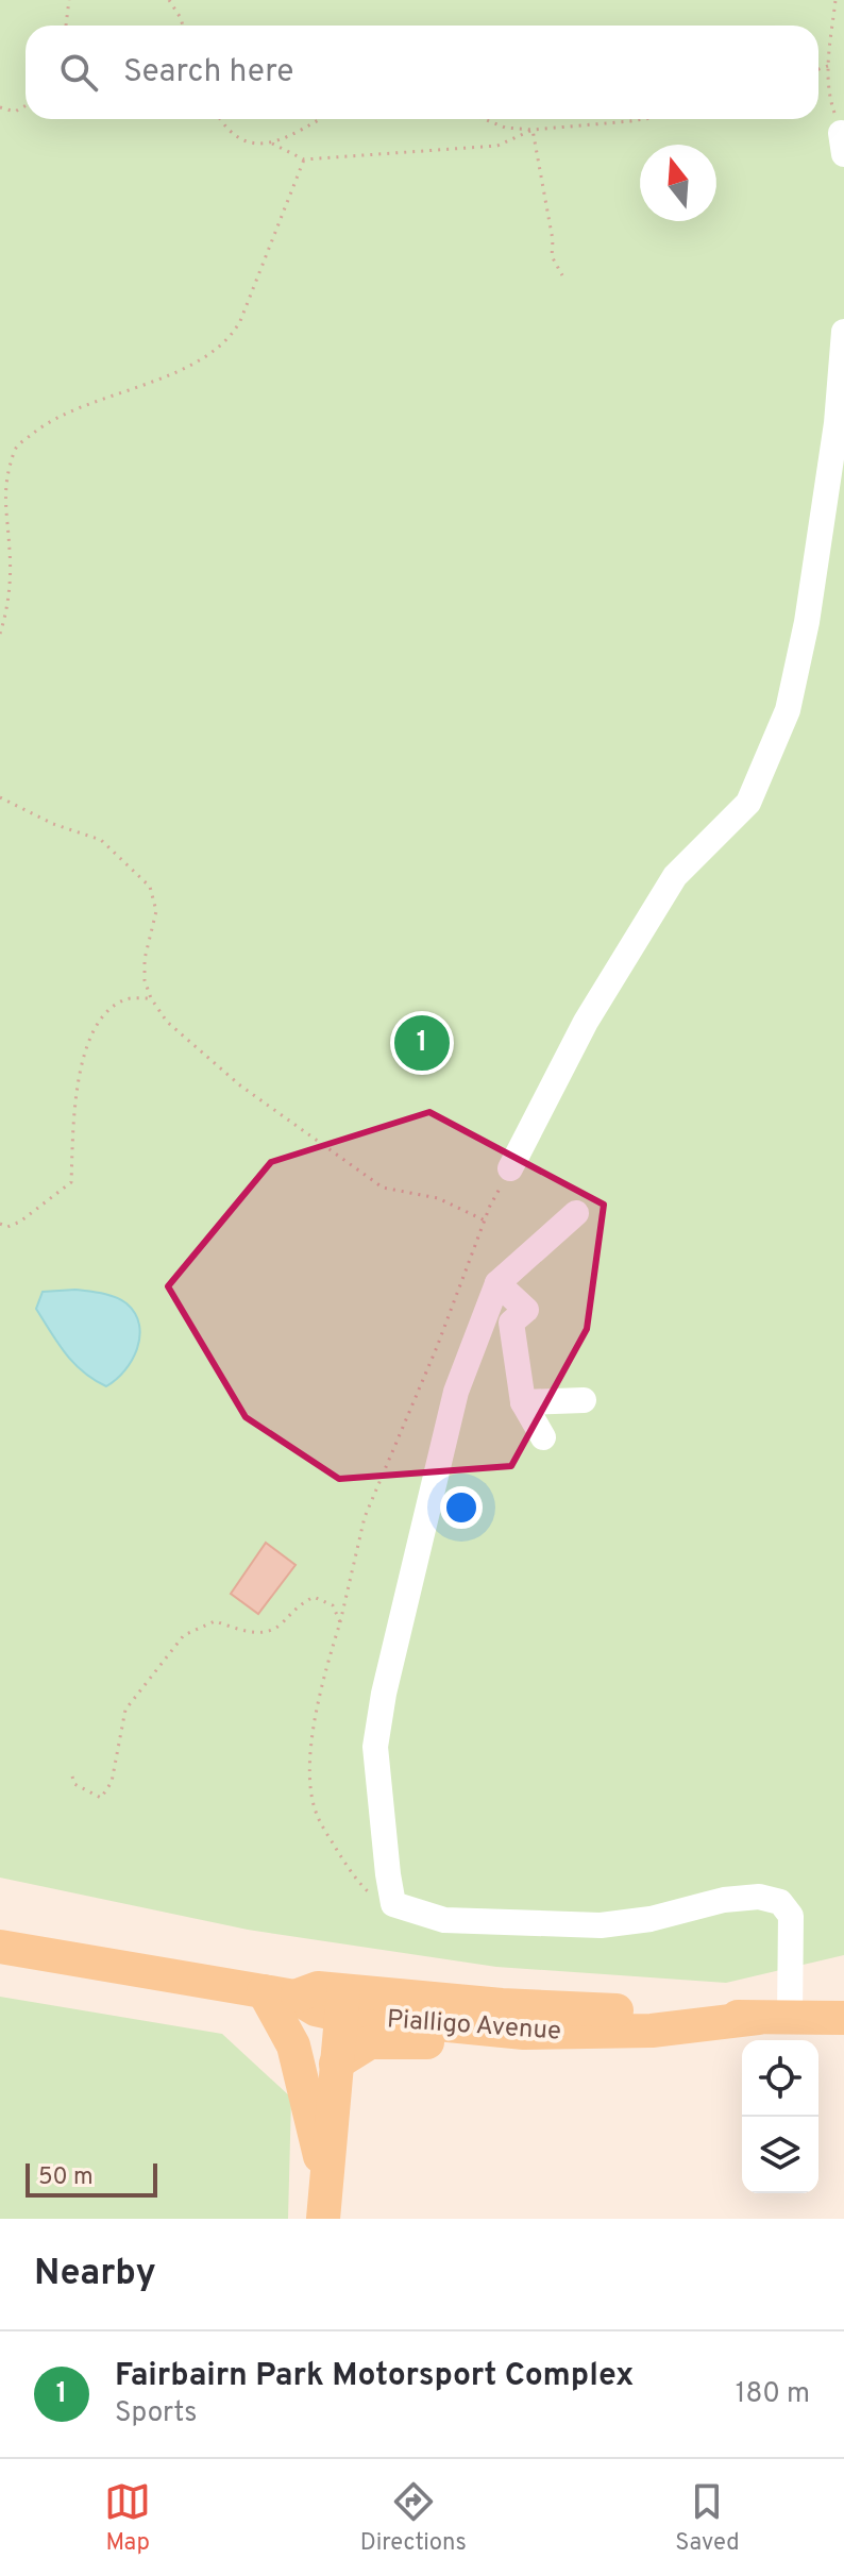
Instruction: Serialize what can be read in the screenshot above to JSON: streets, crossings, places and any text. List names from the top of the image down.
{
  "streets": {
    "main road": ["Pialligo Avenue"]
  },
  "scale_bar": "50 m",
  "north": "top",
  "page": {
    "search": "Search here",
    "pins": "1",
    "scale": "50 m",
    "heading": "Nearby",
    "list": [
      {
        "mark": "1",
        "name": "Fairbairn Park Motorsport Complex",
        "note": "Sports",
        "value": "180 m"
      }
    ],
    "nav": ["Map", "Directions", "Saved"]
  }
}
